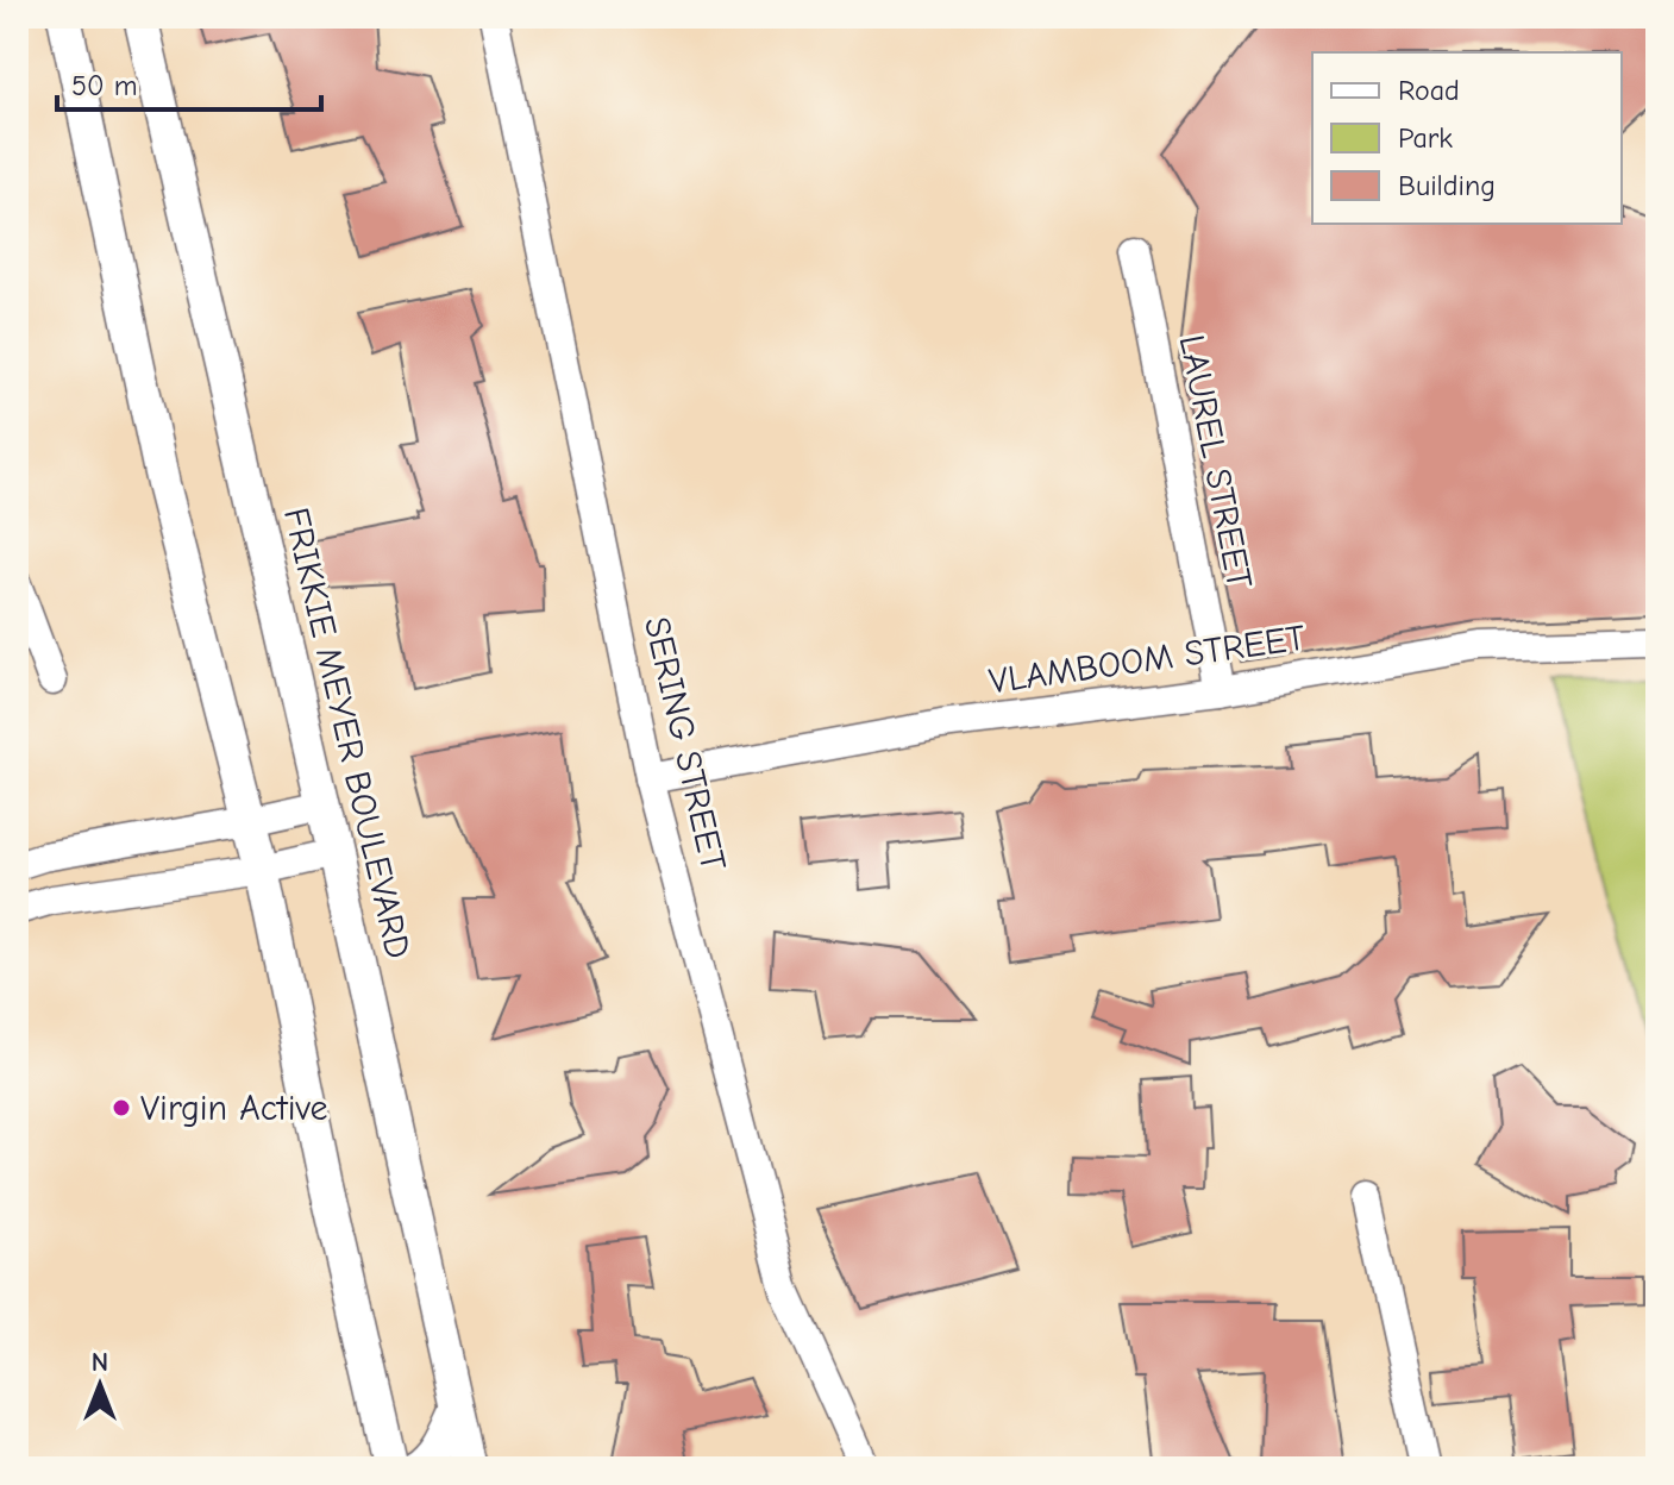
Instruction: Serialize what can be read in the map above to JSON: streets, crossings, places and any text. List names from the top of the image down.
{
  "streets": {
    "street": [
      "LAUREL STREET",
      "VLAMBOOM STREET",
      "FRIKKIE MEYER BOULEVARD",
      "SERING STREET"
    ]
  },
  "crossings": [
    ["LAUREL STREET", "VLAMBOOM STREET"],
    ["VLAMBOOM STREET", "SERING STREET"]
  ],
  "places": ["Virgin Active"],
  "legend": ["Road", "Park", "Building"],
  "scale_bar": "50 m",
  "north": "top"
}
